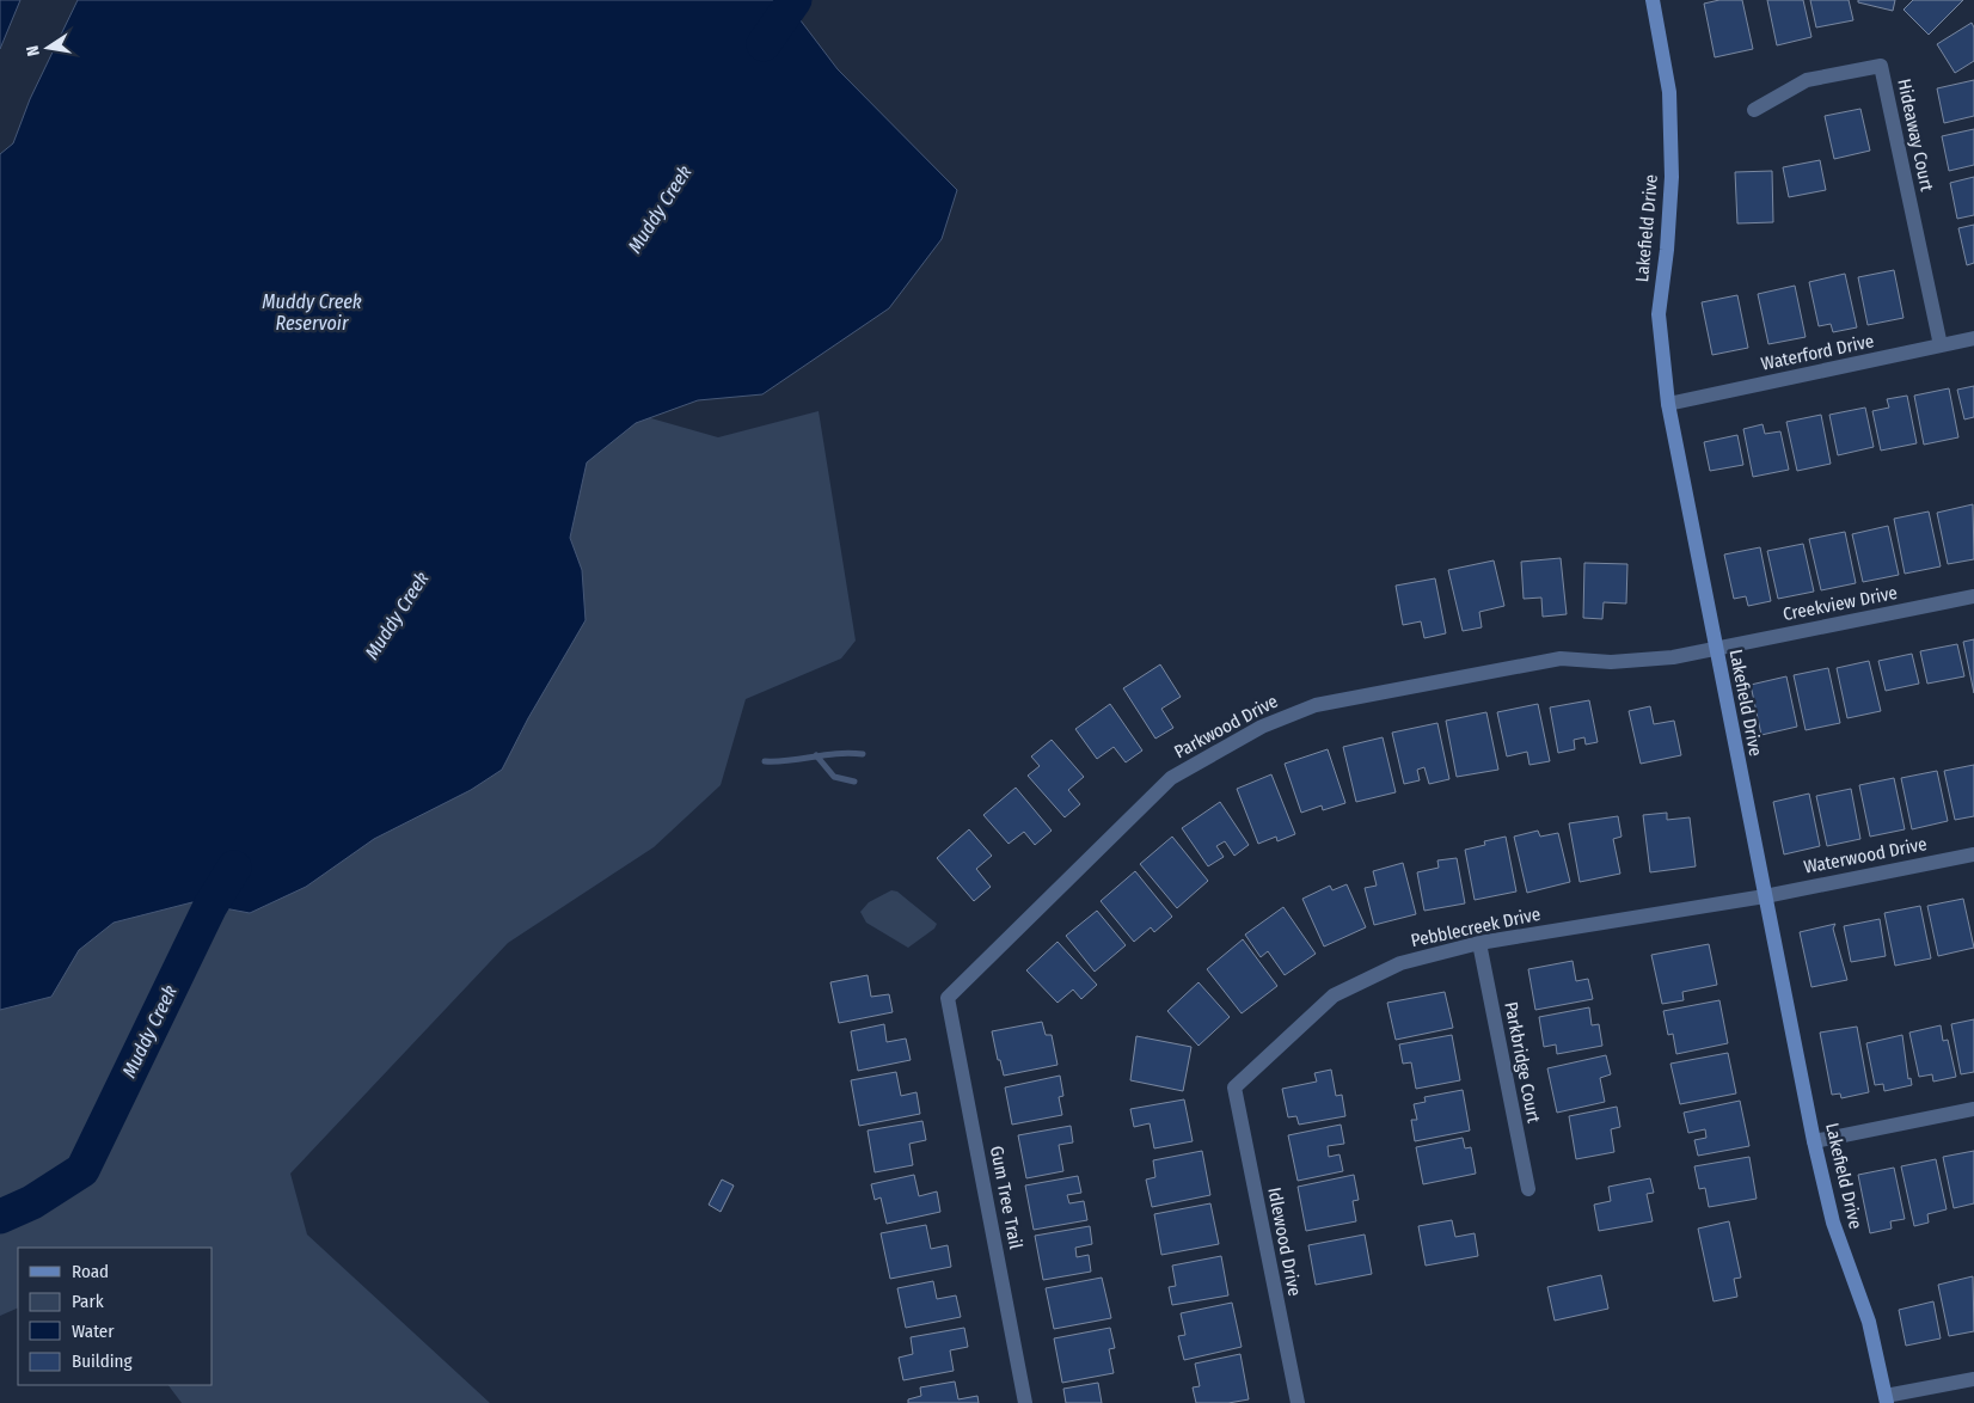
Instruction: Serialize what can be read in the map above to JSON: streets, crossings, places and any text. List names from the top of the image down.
{
  "streets": {
    "street": [
      "Hideaway Court",
      "Lakefield Drive",
      "Waterford Drive",
      "Creekview Drive",
      "Parkwood Drive",
      "Waterwood Drive",
      "Pebblecreek Drive",
      "Parkbridge Court",
      "Gum Tree Trail",
      "Idlewood Drive"
    ]
  },
  "crossings": [
    ["Hideaway Court", "Waterford Drive"],
    ["Lakefield Drive", "Waterford Drive"],
    ["Lakefield Drive", "Creekview Drive"],
    ["Lakefield Drive", "Parkwood Drive"],
    ["Lakefield Drive", "Waterwood Drive"],
    ["Lakefield Drive", "Pebblecreek Drive"],
    ["Creekview Drive", "Parkwood Drive"],
    ["Parkwood Drive", "Gum Tree Trail"],
    ["Waterwood Drive", "Pebblecreek Drive"],
    ["Pebblecreek Drive", "Parkbridge Court"],
    ["Pebblecreek Drive", "Idlewood Drive"]
  ],
  "water": ["Muddy Creek", "Muddy Creek Reservoir"],
  "legend": [
    "Road",
    "Park",
    "Water",
    "Building"
  ],
  "north": "left"
}
